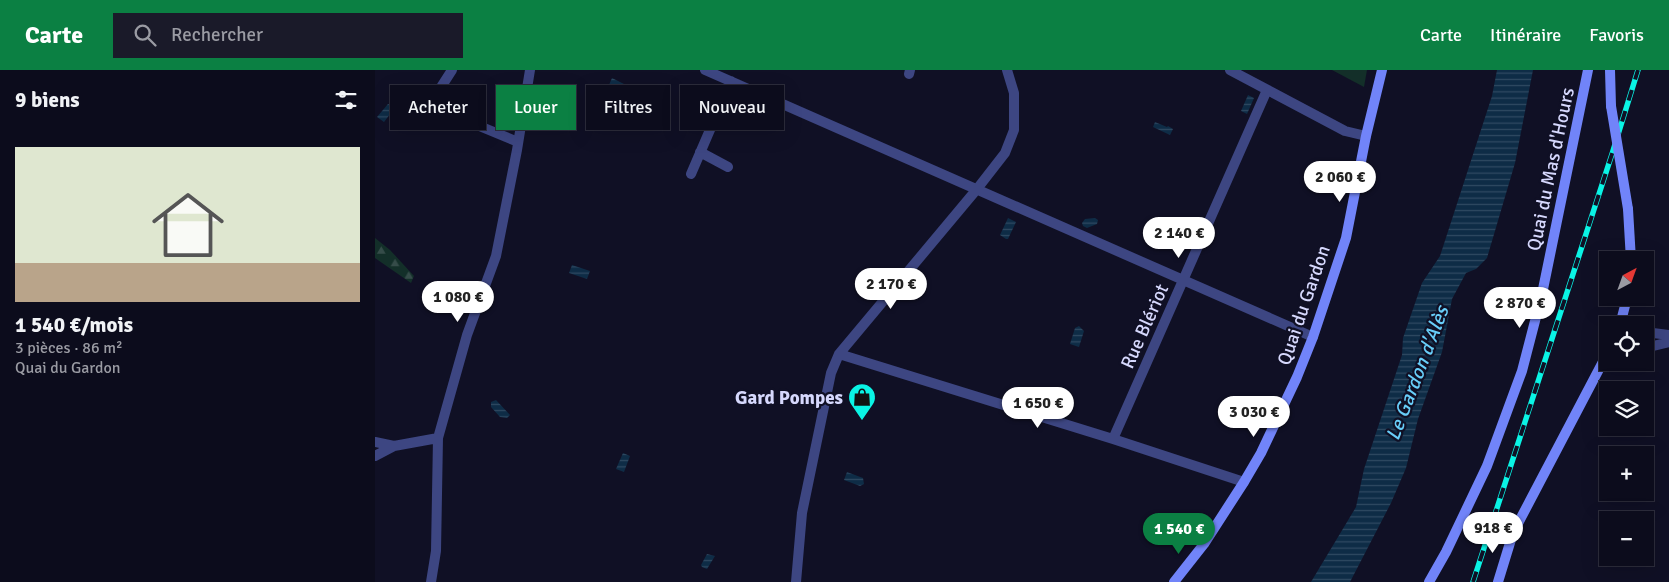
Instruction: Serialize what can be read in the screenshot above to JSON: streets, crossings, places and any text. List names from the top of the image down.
{
  "streets": {
    "main road": ["Quai du Mas d'Hours", "Quai du Gardon"],
    "street": ["Rue Blériot"]
  },
  "water": ["Le Gardon d'Alès"],
  "places": {
    "shop": ["Gard Pompes"]
  },
  "north": "top right",
  "page": {
    "header": "Carte",
    "search": "Rechercher",
    "nav": ["Carte", "Itinéraire", "Favoris"],
    "heading": "9 biens",
    "chip": [
      "Acheter",
      "Louer",
      "Filtres",
      "Nouveau"
    ],
    "list": [
      {
        "name": "1 540 €/mois",
        "note": "3 pièces · 86 m² · Quai du Gardon"
      }
    ],
    "price": [
      "2 060 €",
      "2 140 €",
      "2 170 €",
      "1 080 €",
      "2 870 €",
      "1 650 €",
      "3 030 €",
      "918 €",
      "1 540 €"
    ],
    "map_buttons": ["+", "−"]
  }
}
